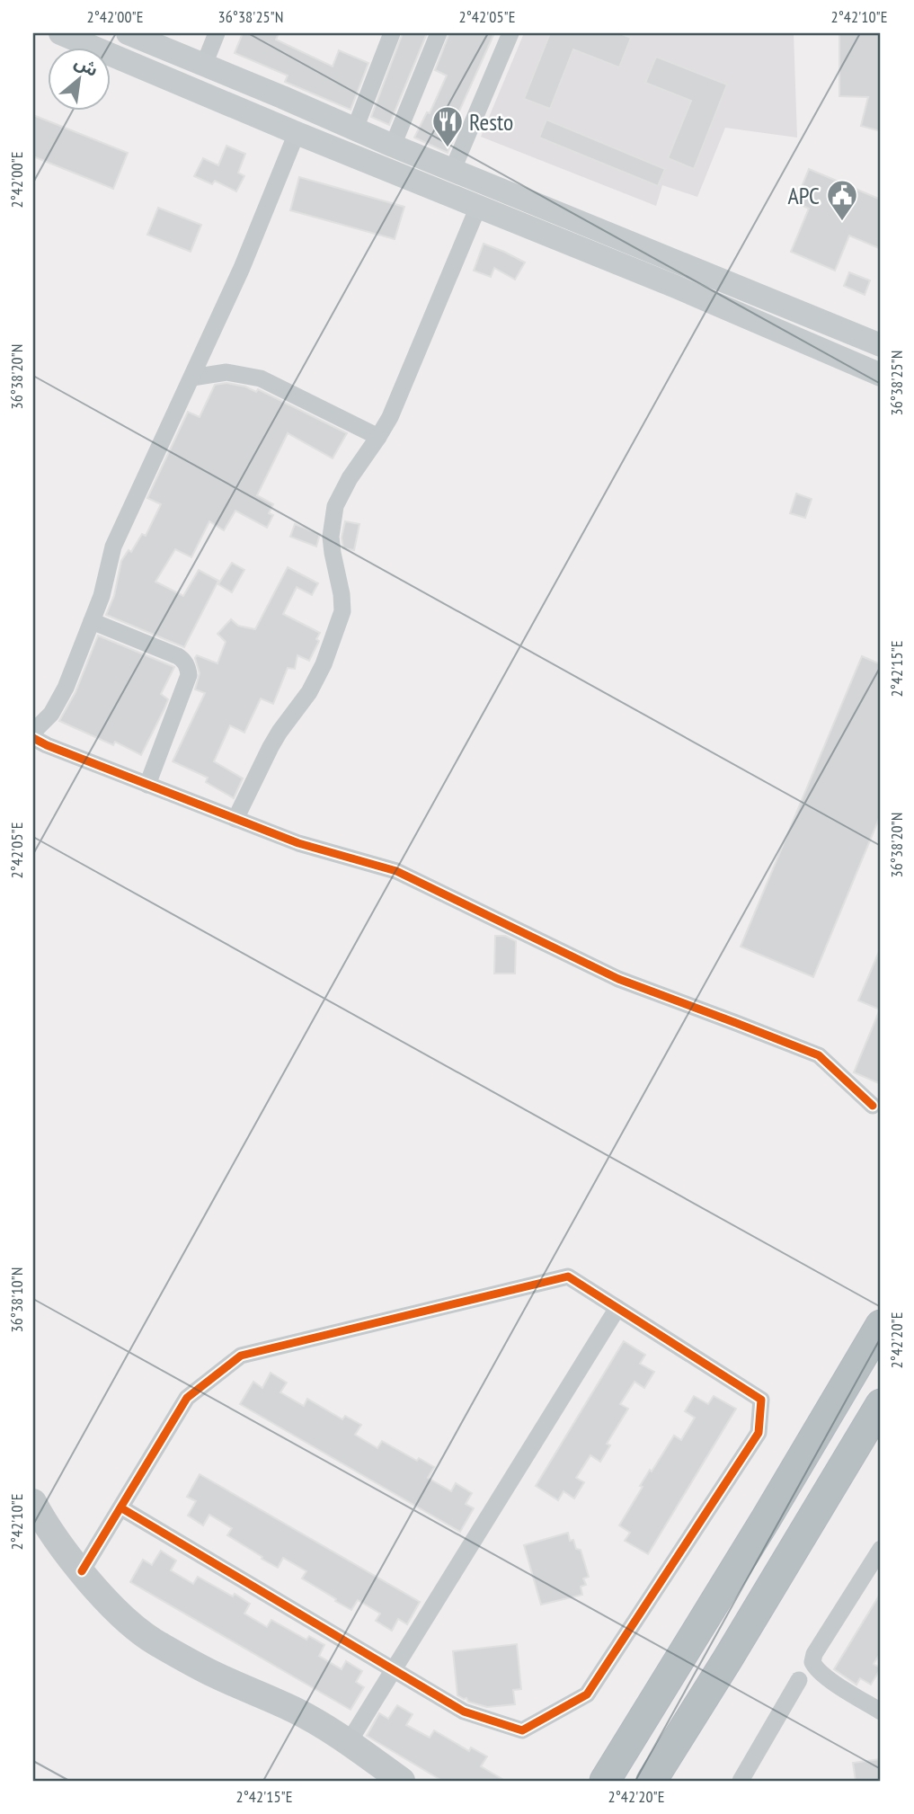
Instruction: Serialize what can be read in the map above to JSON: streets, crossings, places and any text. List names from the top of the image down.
{
  "places": {
    "restaurant": ["Resto"],
    "public building": ["APC"]
  },
  "north": "top right",
  "coordinates": [
    "2°42'00\"E",
    "36°38'25\"N",
    "2°42'05\"E",
    "2°42'10\"E",
    "36°38'20\"N",
    "2°42'15\"E",
    "36°38'10\"N",
    "2°42'20\"E"
  ]
}
